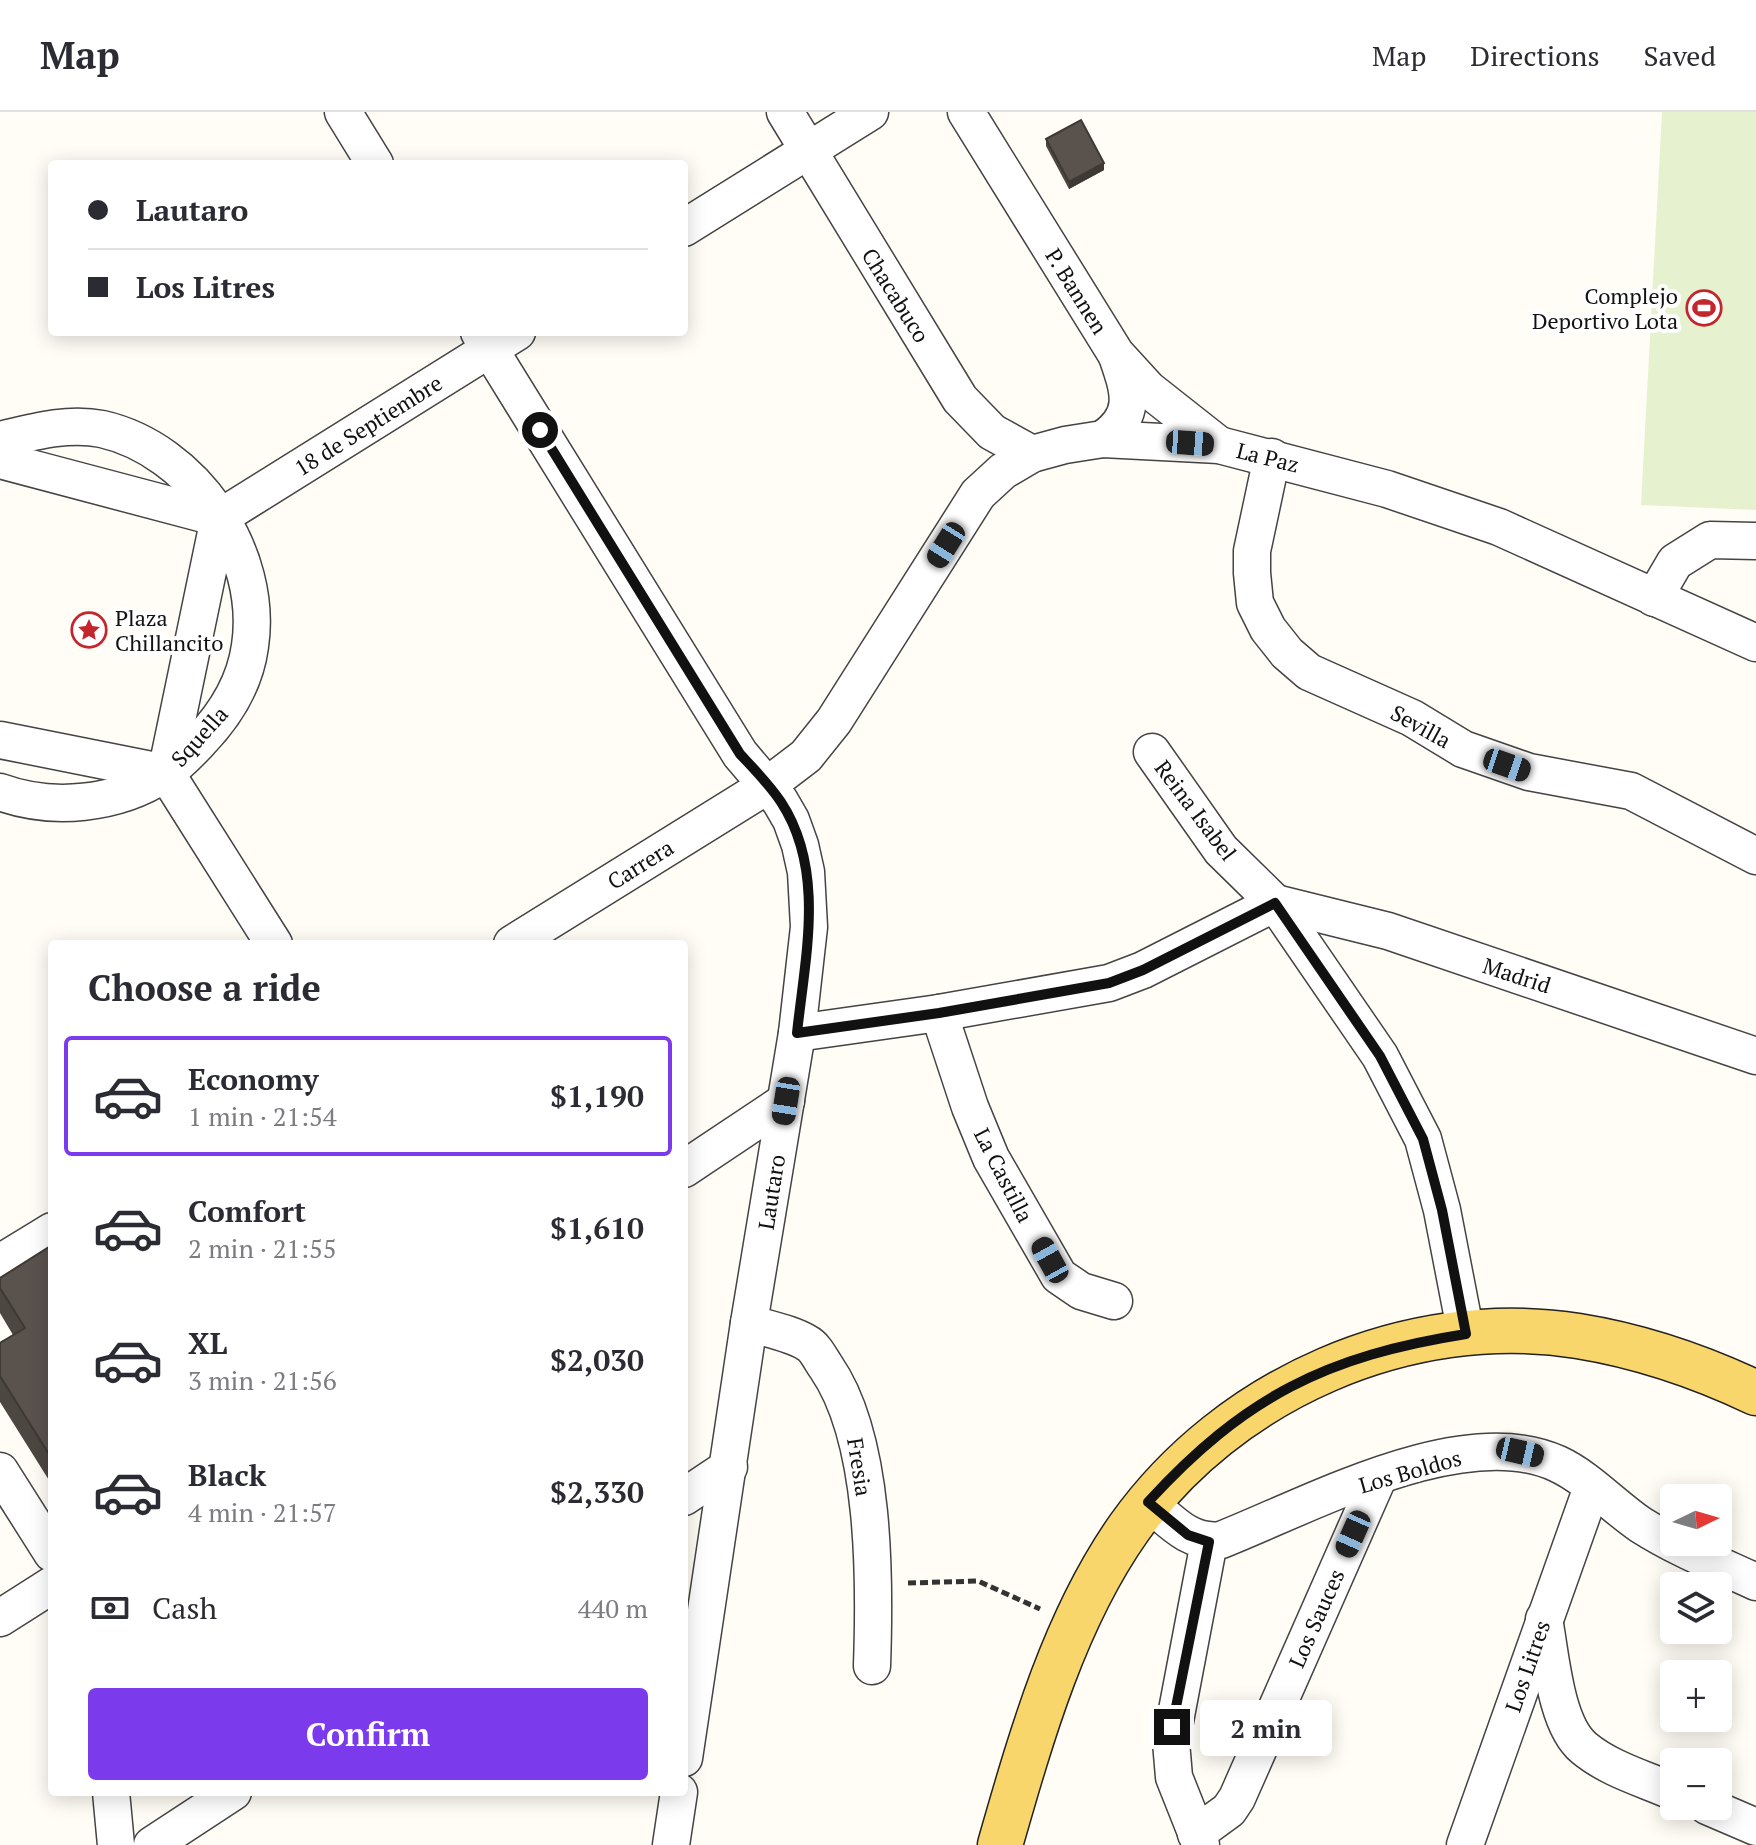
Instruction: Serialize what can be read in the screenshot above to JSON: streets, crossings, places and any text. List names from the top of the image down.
{
  "streets": {
    "street": [
      "P. Bannen",
      "Chacabuco",
      "18 de Septiembre",
      "La Paz",
      "Sevilla",
      "Squella",
      "Reina Isabel",
      "Carrera",
      "Madrid",
      "La Castilla",
      "Lautaro",
      "Fresia",
      "Los Boldos",
      "Los Sauces",
      "Los Litres"
    ]
  },
  "crossings": [
    ["P. Bannen", "La Paz"],
    ["Chacabuco", "La Paz"],
    ["18 de Septiembre", "Squella"],
    ["18 de Septiembre", "Lautaro"],
    ["La Paz", "Sevilla"],
    ["La Paz", "Carrera"],
    ["La Paz", "Lautaro"],
    ["Reina Isabel", "Madrid"],
    ["Carrera", "Lautaro"],
    ["Lautaro", "Fresia"],
    ["Los Boldos", "Los Sauces"],
    ["Los Boldos", "Los Litres"]
  ],
  "places": {
    "sports": ["Complejo Deportivo Lota"],
    "place": ["Plaza Chillancito"]
  },
  "north": "right",
  "page": {
    "header": "Map",
    "nav": ["Map", "Directions", "Saved"],
    "banner": ["Lautaro", "Los Litres"],
    "heading": "Choose a ride",
    "list": [
      {
        "name": "Economy",
        "note": "1 min · 21:54",
        "value": "$1,190"
      },
      {
        "name": "Comfort",
        "note": "2 min · 21:55",
        "value": "$1,610"
      },
      {
        "name": "XL",
        "note": "3 min · 21:56",
        "value": "$2,030"
      },
      {
        "name": "Black",
        "note": "4 min · 21:57",
        "value": "$2,330"
      }
    ],
    "map_buttons": ["+", "−"],
    "pay": ["Cash", "440 m"],
    "buttons": "Confirm",
    "bubble": "2 min"
  }
}
